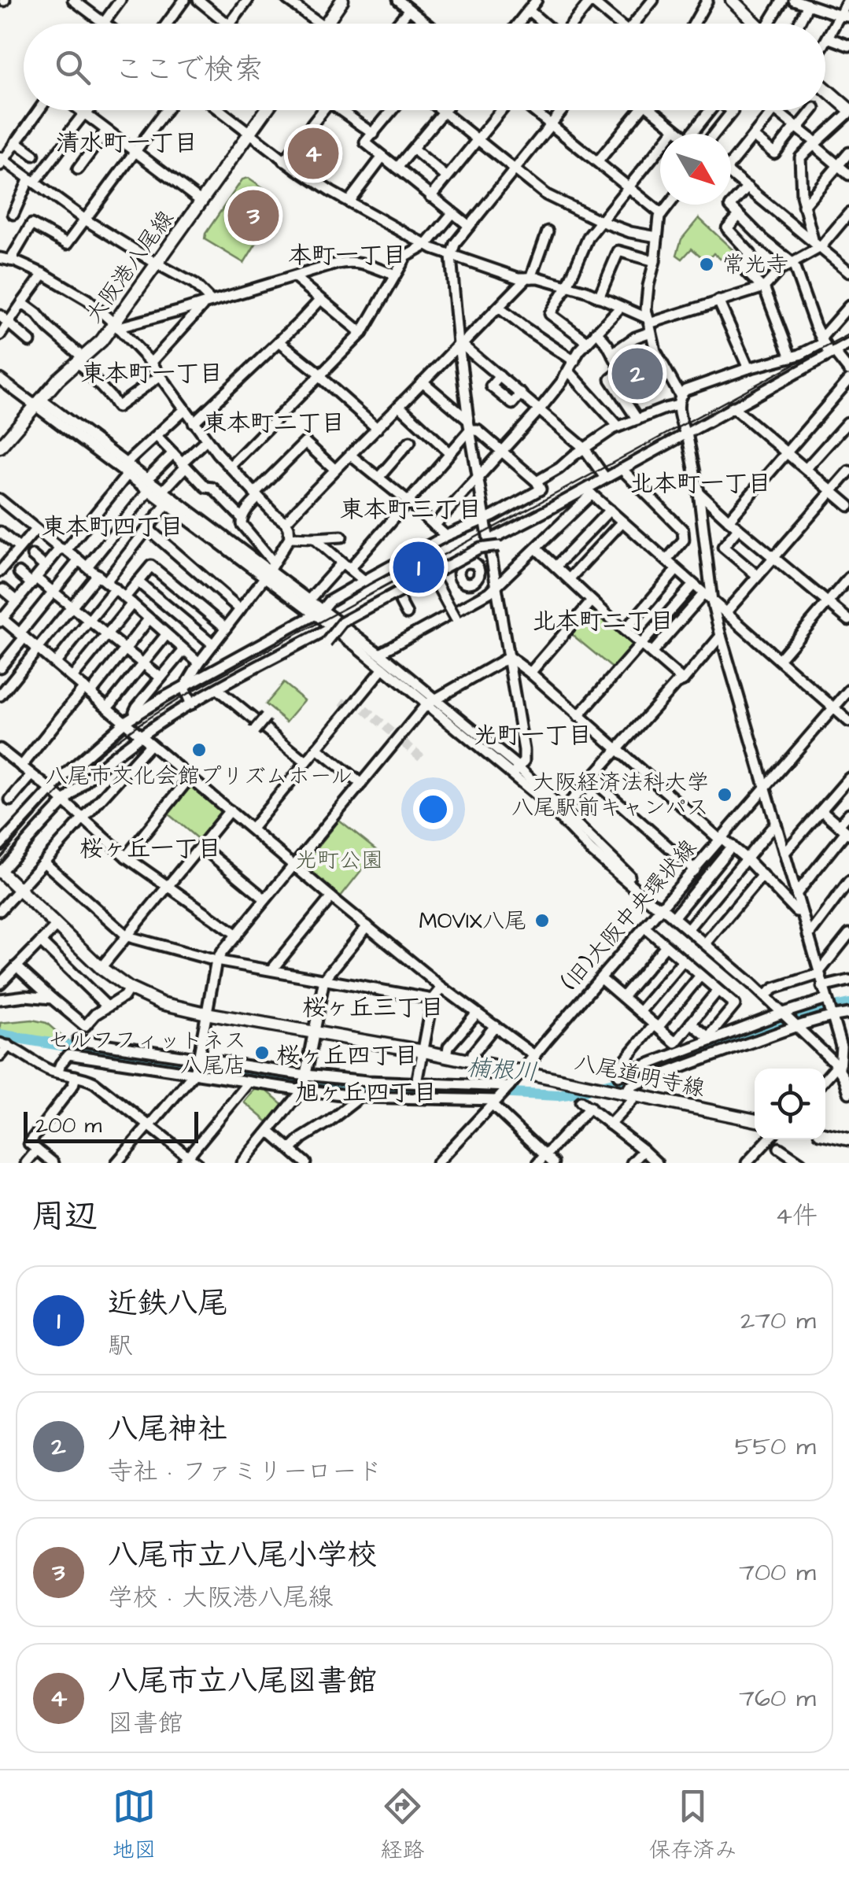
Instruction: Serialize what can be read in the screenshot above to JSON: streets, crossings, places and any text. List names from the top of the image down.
{
  "streets": {
    "main road": ["大阪港八尾線", "八尾道明寺線"],
    "street": ["(旧)大阪中央環状線"]
  },
  "crossings": [
    ["(旧)大阪中央環状線", "八尾道明寺線"]
  ],
  "districts": [
    "清水町一丁目",
    "本町一丁目",
    "東本町一丁目",
    "東本町二丁目",
    "北本町一丁目",
    "東本町三丁目",
    "東本町四丁目",
    "北本町二丁目",
    "光町一丁目",
    "桜ヶ丘一丁目",
    "桜ヶ丘三丁目",
    "桜ヶ丘四丁目",
    "旭ヶ丘四丁目"
  ],
  "water": ["楠根川"],
  "parks": ["光町公園"],
  "places": [
    "常光寺",
    "八尾市文化会館プリズムホール",
    "大阪経済法科大学 八尾駅前キャンパス",
    "MOVIX八尾",
    "セルフフィットネス 八尾店"
  ],
  "scale_bar": "200 m",
  "north": "bottom right",
  "page": {
    "search": "ここで検索",
    "pins": [
      "4",
      "3",
      "2",
      "1"
    ],
    "scale": "200 m",
    "heading": ["周辺", "4件"],
    "list": [
      {
        "mark": "1",
        "name": "近鉄八尾",
        "note": "駅",
        "value": "270 m"
      },
      {
        "mark": "2",
        "name": "八尾神社",
        "note": "寺社 · ファミリーロード",
        "value": "550 m"
      },
      {
        "mark": "3",
        "name": "八尾市立八尾小学校",
        "note": "学校 · 大阪港八尾線",
        "value": "700 m"
      },
      {
        "mark": "4",
        "name": "八尾市立八尾図書館",
        "note": "図書館",
        "value": "760 m"
      }
    ],
    "nav": ["地図", "経路", "保存済み"]
  }
}
